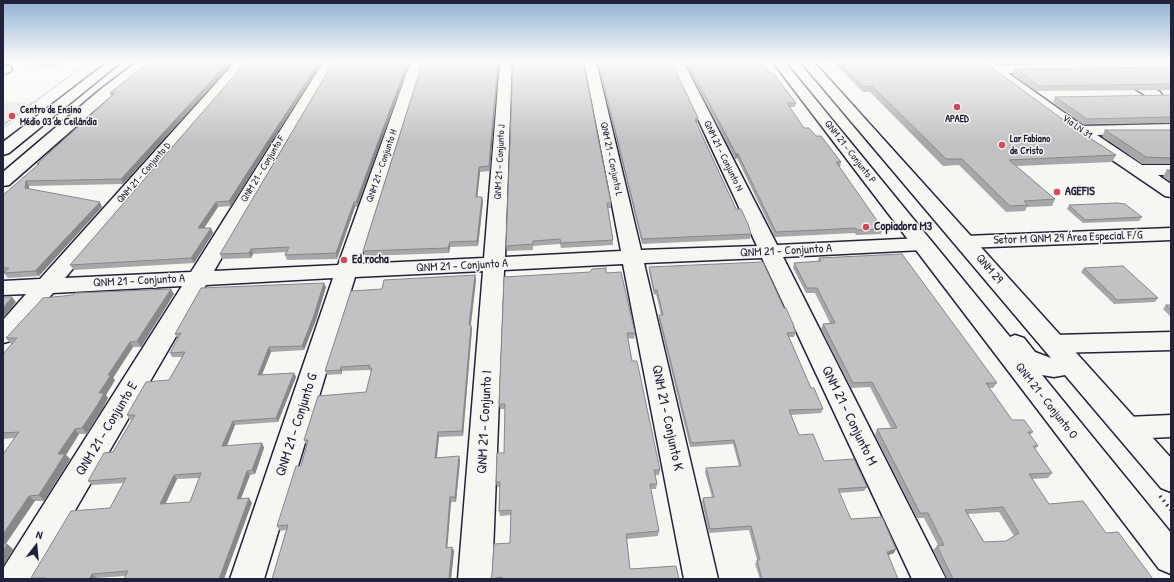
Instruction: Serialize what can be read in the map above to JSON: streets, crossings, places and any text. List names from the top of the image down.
{
  "streets": {
    "street": [
      "Via LN 31",
      "QNM 21 - Conjunto P",
      "QNM 21 - Conjunto N",
      "QNM 21 - Conjunto L",
      "QNM 21 - Conjunto J",
      "QNM 21 - Conjunto H",
      "QNM 21 - Conjunto F",
      "QNM 21 - Conjunto D",
      "Setor M QNM 29 Área Especial F/G",
      "QNM 21 - Conjunto A",
      "QNM 29",
      "QNM 21 - Conjunto O",
      "QNM 21 - Conjunto M",
      "QNM 21 - Conjunto K",
      "QNM 21 - Conjunto I",
      "QNM 21 - Conjunto G",
      "QNM 21 - Conjunto E"
    ]
  },
  "crossings": [
    ["QNM 21 - Conjunto P", "QNM 21 - Conjunto A"],
    ["QNM 21 - Conjunto P", "QNM 21 - Conjunto O"],
    ["QNM 21 - Conjunto N", "QNM 21 - Conjunto A"],
    ["QNM 21 - Conjunto N", "QNM 21 - Conjunto M"],
    ["QNM 21 - Conjunto L", "QNM 21 - Conjunto A"],
    ["QNM 21 - Conjunto L", "QNM 21 - Conjunto K"],
    ["QNM 21 - Conjunto J", "QNM 21 - Conjunto A"],
    ["QNM 21 - Conjunto J", "QNM 21 - Conjunto I"],
    ["QNM 21 - Conjunto H", "QNM 21 - Conjunto A"],
    ["QNM 21 - Conjunto H", "QNM 21 - Conjunto G"],
    ["QNM 21 - Conjunto F", "QNM 21 - Conjunto A"],
    ["QNM 21 - Conjunto F", "QNM 21 - Conjunto E"],
    ["QNM 21 - Conjunto D", "QNM 21 - Conjunto A"],
    ["Setor M QNM 29 Área Especial F/G", "QNM 29"],
    ["QNM 21 - Conjunto A", "QNM 21 - Conjunto O"],
    ["QNM 21 - Conjunto A", "QNM 21 - Conjunto M"],
    ["QNM 21 - Conjunto A", "QNM 21 - Conjunto K"],
    ["QNM 21 - Conjunto A", "QNM 21 - Conjunto I"],
    ["QNM 21 - Conjunto A", "QNM 21 - Conjunto G"],
    ["QNM 21 - Conjunto A", "QNM 21 - Conjunto E"]
  ],
  "places": [
    "APAED",
    "Centro de Ensino Médio 03 de Ceilândia",
    "Lar Fabiano de Cristo",
    "AGEFIS",
    "Copiadora M3",
    "Ed rocha"
  ],
  "north": "top"
}
